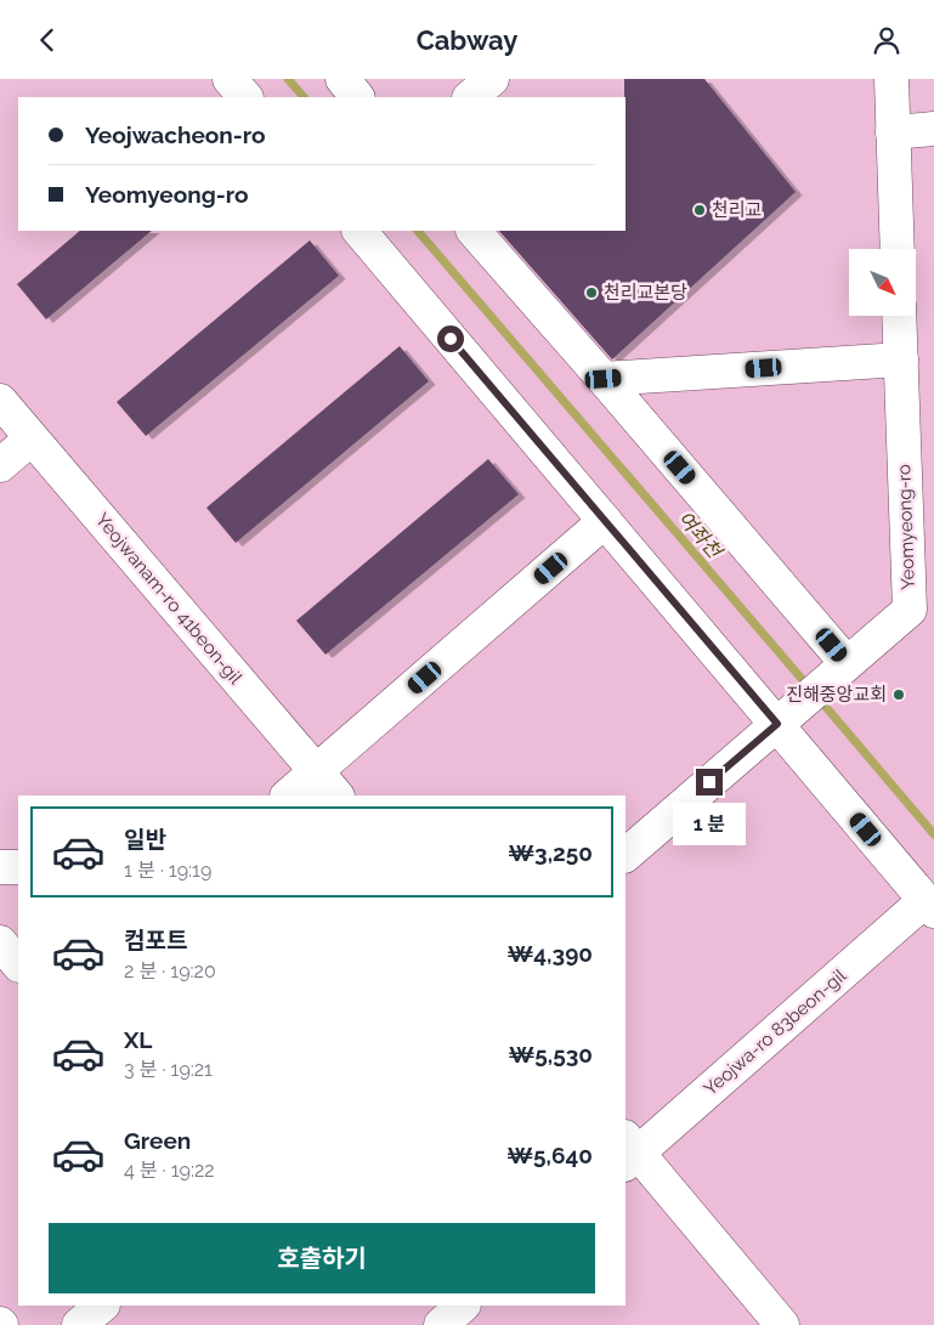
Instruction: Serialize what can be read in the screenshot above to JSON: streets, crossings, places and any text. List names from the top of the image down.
{
  "streets": {
    "street": ["Yeomyeong-ro", "Yeojwanam-ro 41beon-gil", "Yeojwa-ro 83beon-gil"]
  },
  "water": ["여좌천"],
  "places": ["천리교", "천리교본당", "진해중앙교회"],
  "north": "bottom right",
  "page": {
    "header": "Cabway",
    "banner": ["Yeojwacheon-ro", "Yeomyeong-ro"],
    "bubble": "1 분",
    "list": [
      {
        "name": "일반",
        "note": "1 분 · 19:19",
        "value": "₩3,250"
      },
      {
        "name": "컴포트",
        "note": "2 분 · 19:20",
        "value": "₩4,390"
      },
      {
        "name": "XL",
        "note": "3 분 · 19:21",
        "value": "₩5,530"
      },
      {
        "name": "Green",
        "note": "4 분 · 19:22",
        "value": "₩5,640"
      }
    ],
    "buttons": "호출하기"
  }
}
